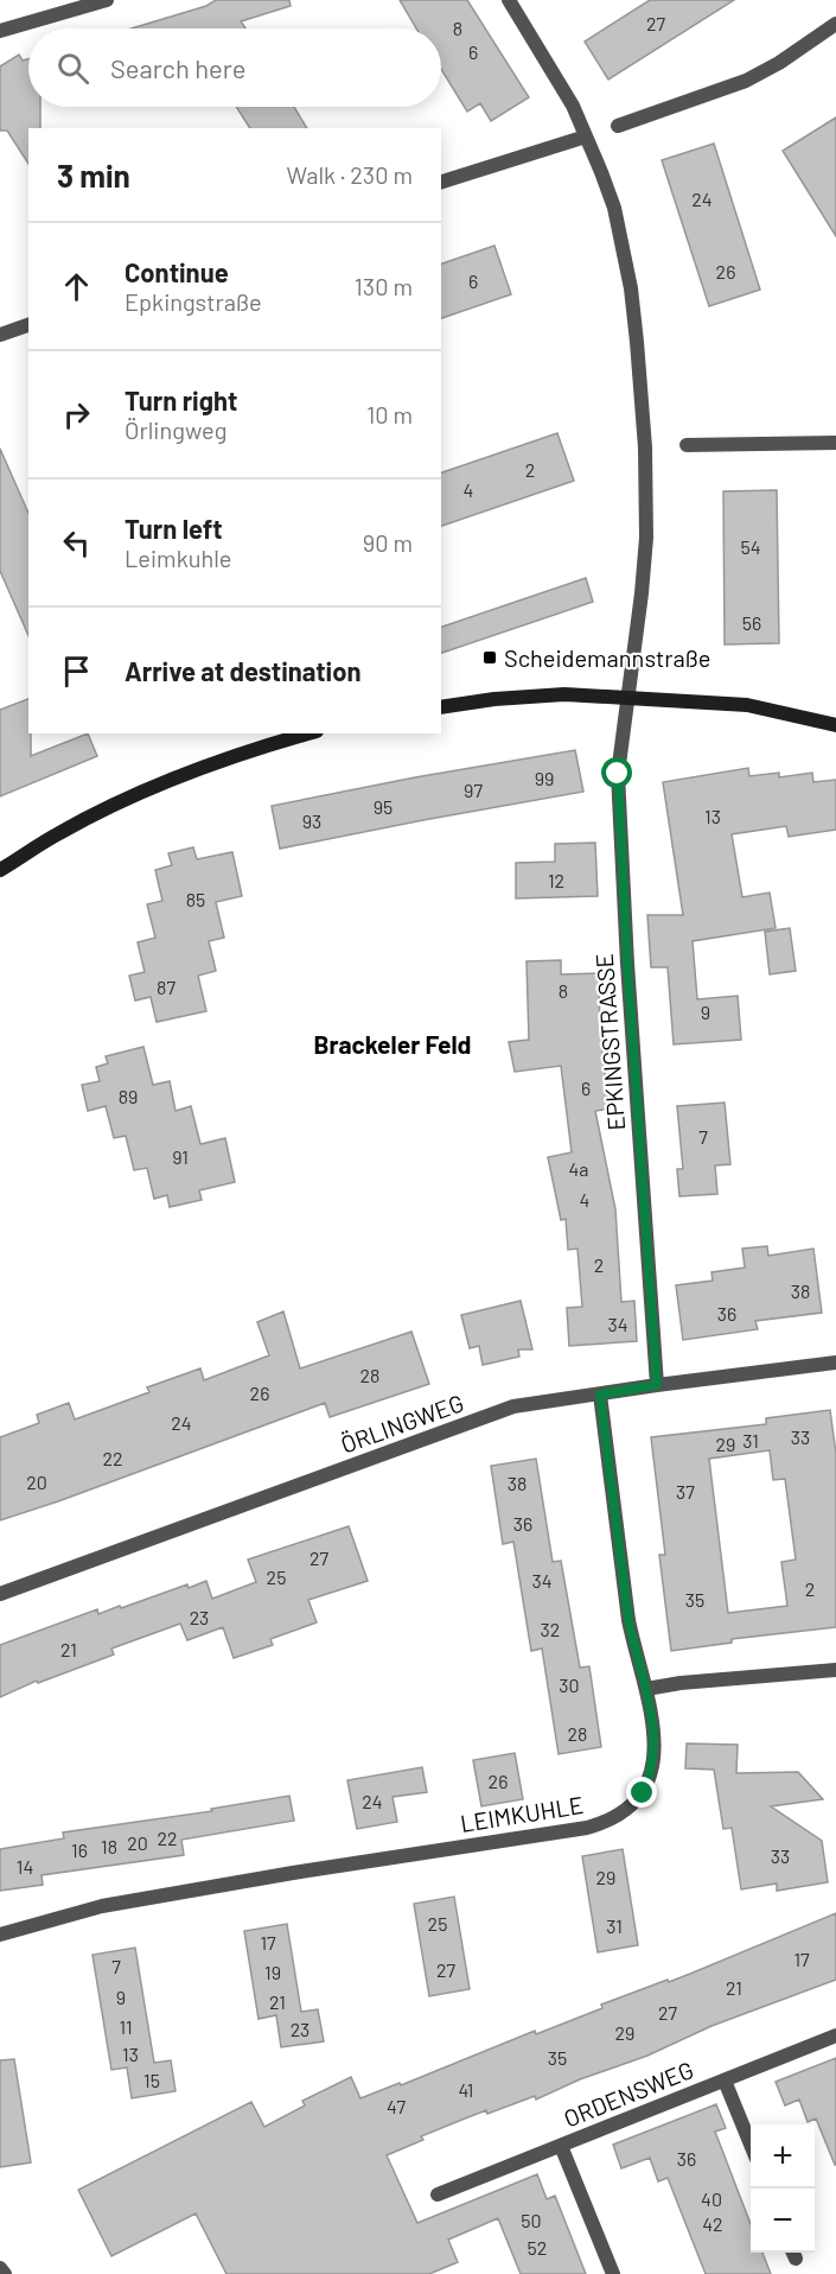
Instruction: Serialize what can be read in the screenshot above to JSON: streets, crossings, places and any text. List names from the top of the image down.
{
  "streets": {
    "street": [
      "EPKINGSTRASSE",
      "ÖRLINGWEG",
      "LEIMKUHLE",
      "ORDENSWEG"
    ]
  },
  "crossings": [
    ["EPKINGSTRASSE", "ÖRLINGWEG"],
    ["ÖRLINGWEG", "LEIMKUHLE"]
  ],
  "districts": ["Brackeler Feld"],
  "places": {
    "transit": ["Scheidemannstraße"]
  },
  "house_numbers": [
    "27",
    "8",
    "6",
    "24",
    "26",
    "6",
    "2",
    "4",
    "54",
    "56",
    "99",
    "97",
    "95",
    "13",
    "93",
    "12",
    "85",
    "87",
    "8",
    "9",
    "6",
    "89",
    "7",
    "91",
    "4a",
    "4",
    "2",
    "38",
    "36",
    "34",
    "28",
    "26",
    "24",
    "33",
    "31",
    "29",
    "22",
    "20",
    "38",
    "37",
    "36",
    "27",
    "25",
    "34",
    "2",
    "35",
    "23",
    "32",
    "21",
    "30",
    "28",
    "26",
    "24",
    "22",
    "20",
    "18",
    "16",
    "33",
    "14",
    "29",
    "25",
    "31",
    "17",
    "17",
    "7",
    "27",
    "19",
    "21",
    "9",
    "21",
    "27",
    "11",
    "23",
    "29",
    "13",
    "35",
    "15",
    "41",
    "47",
    "36",
    "40",
    "50",
    "42",
    "52"
  ],
  "page": {
    "search": "Search here",
    "heading": ["3 min", "Walk · 230 m"],
    "list": [
      ["Continue", "Epkingstraße", "130 m"],
      ["Turn right", "Örlingweg", "10 m"],
      ["Turn left", "Leimkuhle", "90 m"],
      "Arrive at destination"
    ],
    "map_buttons": ["+", "−"]
  }
}
